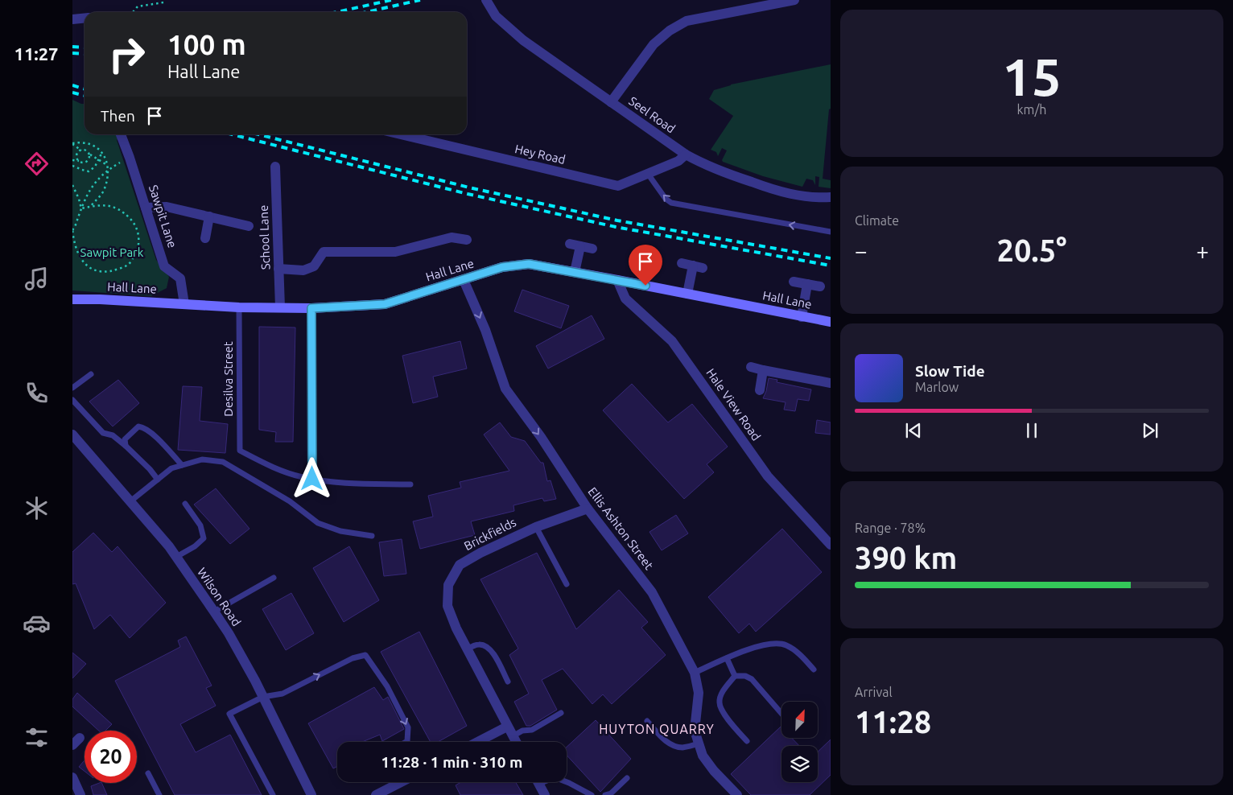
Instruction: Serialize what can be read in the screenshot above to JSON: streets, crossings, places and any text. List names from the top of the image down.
{
  "streets": {
    "street": [
      "Seel Road",
      "Hey Road",
      "Sawpit Lane",
      "School Lane",
      "Hall Lane",
      "Hale View Road",
      "Ellis Ashton Street",
      "Brickfields",
      "Wilson Road"
    ],
    "lane": ["Desilva Street"]
  },
  "crossings": [
    ["Seel Road", "Hey Road"],
    ["Sawpit Lane", "Hall Lane"],
    ["School Lane", "Hall Lane"],
    ["Hall Lane", "Desilva Street"],
    ["Hall Lane", "Hale View Road"],
    ["Hall Lane", "Ellis Ashton Street"],
    ["Ellis Ashton Street", "Brickfields"]
  ],
  "one_way": ["Ellis Ashton Street"],
  "districts": ["HUYTON QUARRY"],
  "parks": ["Sawpit Park"],
  "north": "top right",
  "page": {
    "tabs": "11:27",
    "tile": [
      ["15", "km/h"],
      "Climate",
      ["Range · 78%", "390 km"],
      ["Arrival", "11:28"]
    ],
    "turn": ["100 m", "Hall Lane"],
    "then": "Then",
    "heat": ["−", "20.5°", "+"],
    "song": ["Slow Tide", "Marlow"],
    "limit": "20",
    "trip": "11:28 · 1 min · 310 m"
  }
}
